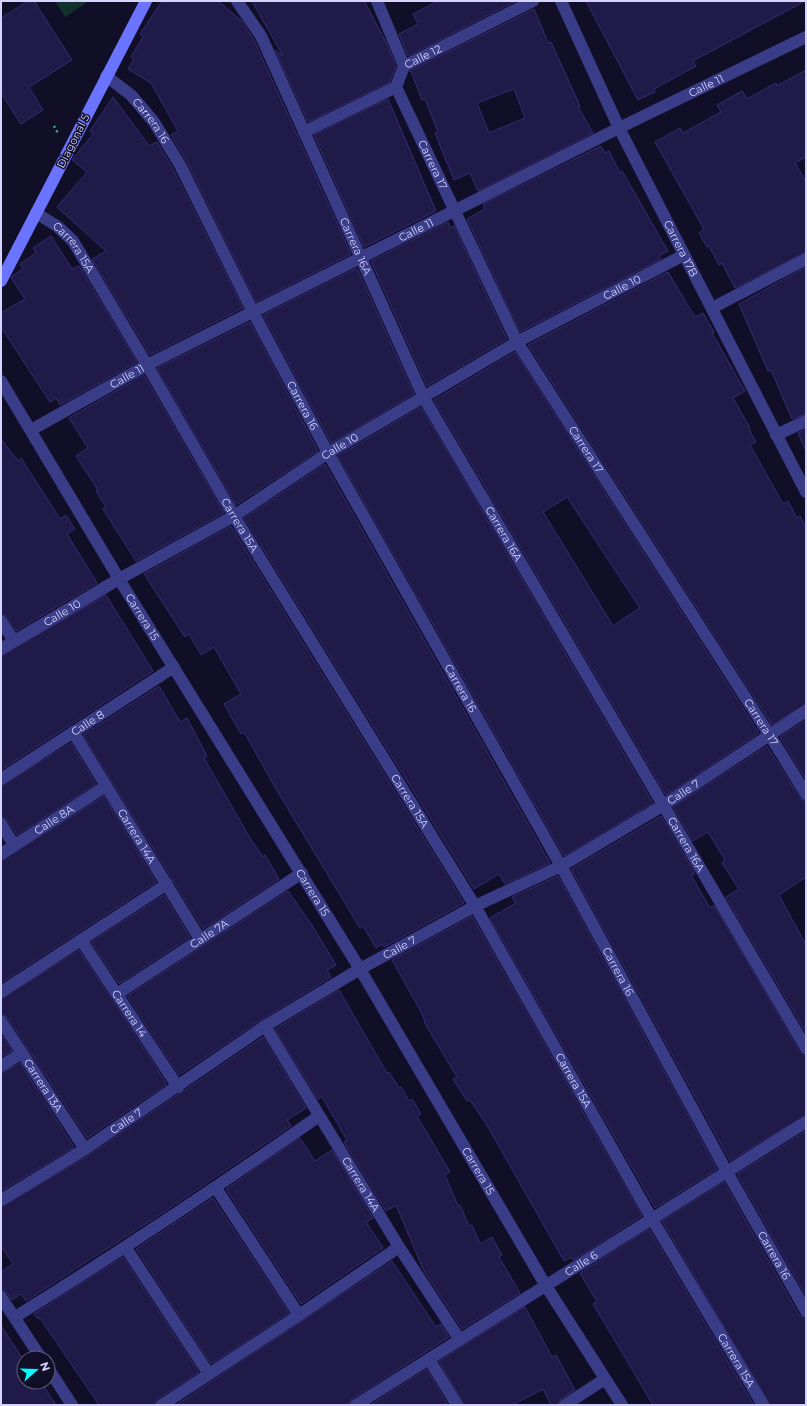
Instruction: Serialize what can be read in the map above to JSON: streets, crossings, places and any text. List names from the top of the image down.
{
  "streets": {
    "street": [
      "Calle 12",
      "Calle 11",
      "Carrera 16",
      "Diagonal 5",
      "Carrera 17",
      "Carrera 16A",
      "Carrera 17B",
      "Carrera 15A",
      "Calle 10",
      "Carrera 15",
      "Calle 8",
      "Calle 7",
      "Calle 8A",
      "Carrera 14A",
      "Calle 7A",
      "Carrera 14",
      "Carrera 13A",
      "Calle 6"
    ]
  },
  "crossings": [
    ["Calle 12", "Carrera 17"],
    ["Calle 11", "Carrera 16"],
    ["Calle 11", "Carrera 17"],
    ["Calle 11", "Carrera 16A"],
    ["Calle 11", "Carrera 17B"],
    ["Calle 11", "Carrera 15A"],
    ["Calle 11", "Carrera 15"],
    ["Carrera 16", "Diagonal 5"],
    ["Carrera 16", "Calle 10"],
    ["Carrera 16", "Calle 7"],
    ["Carrera 16", "Calle 6"],
    ["Diagonal 5", "Carrera 15A"],
    ["Carrera 17", "Calle 10"],
    ["Carrera 17", "Calle 7"],
    ["Carrera 16A", "Calle 10"],
    ["Carrera 16A", "Calle 7"],
    ["Carrera 17B", "Calle 10"],
    ["Carrera 15A", "Calle 10"],
    ["Carrera 15A", "Calle 7"],
    ["Carrera 15A", "Calle 6"],
    ["Calle 10", "Carrera 15"],
    ["Carrera 15", "Calle 8"],
    ["Carrera 15", "Calle 7"],
    ["Carrera 15", "Calle 7A"],
    ["Carrera 15", "Calle 6"],
    ["Calle 8", "Carrera 14A"],
    ["Calle 7", "Carrera 14A"],
    ["Calle 7", "Carrera 14"],
    ["Calle 7", "Carrera 13A"],
    ["Calle 8A", "Carrera 14A"],
    ["Carrera 14A", "Calle 7A"],
    ["Carrera 14A", "Calle 6"],
    ["Calle 7A", "Carrera 14"]
  ],
  "north": "right"
}
